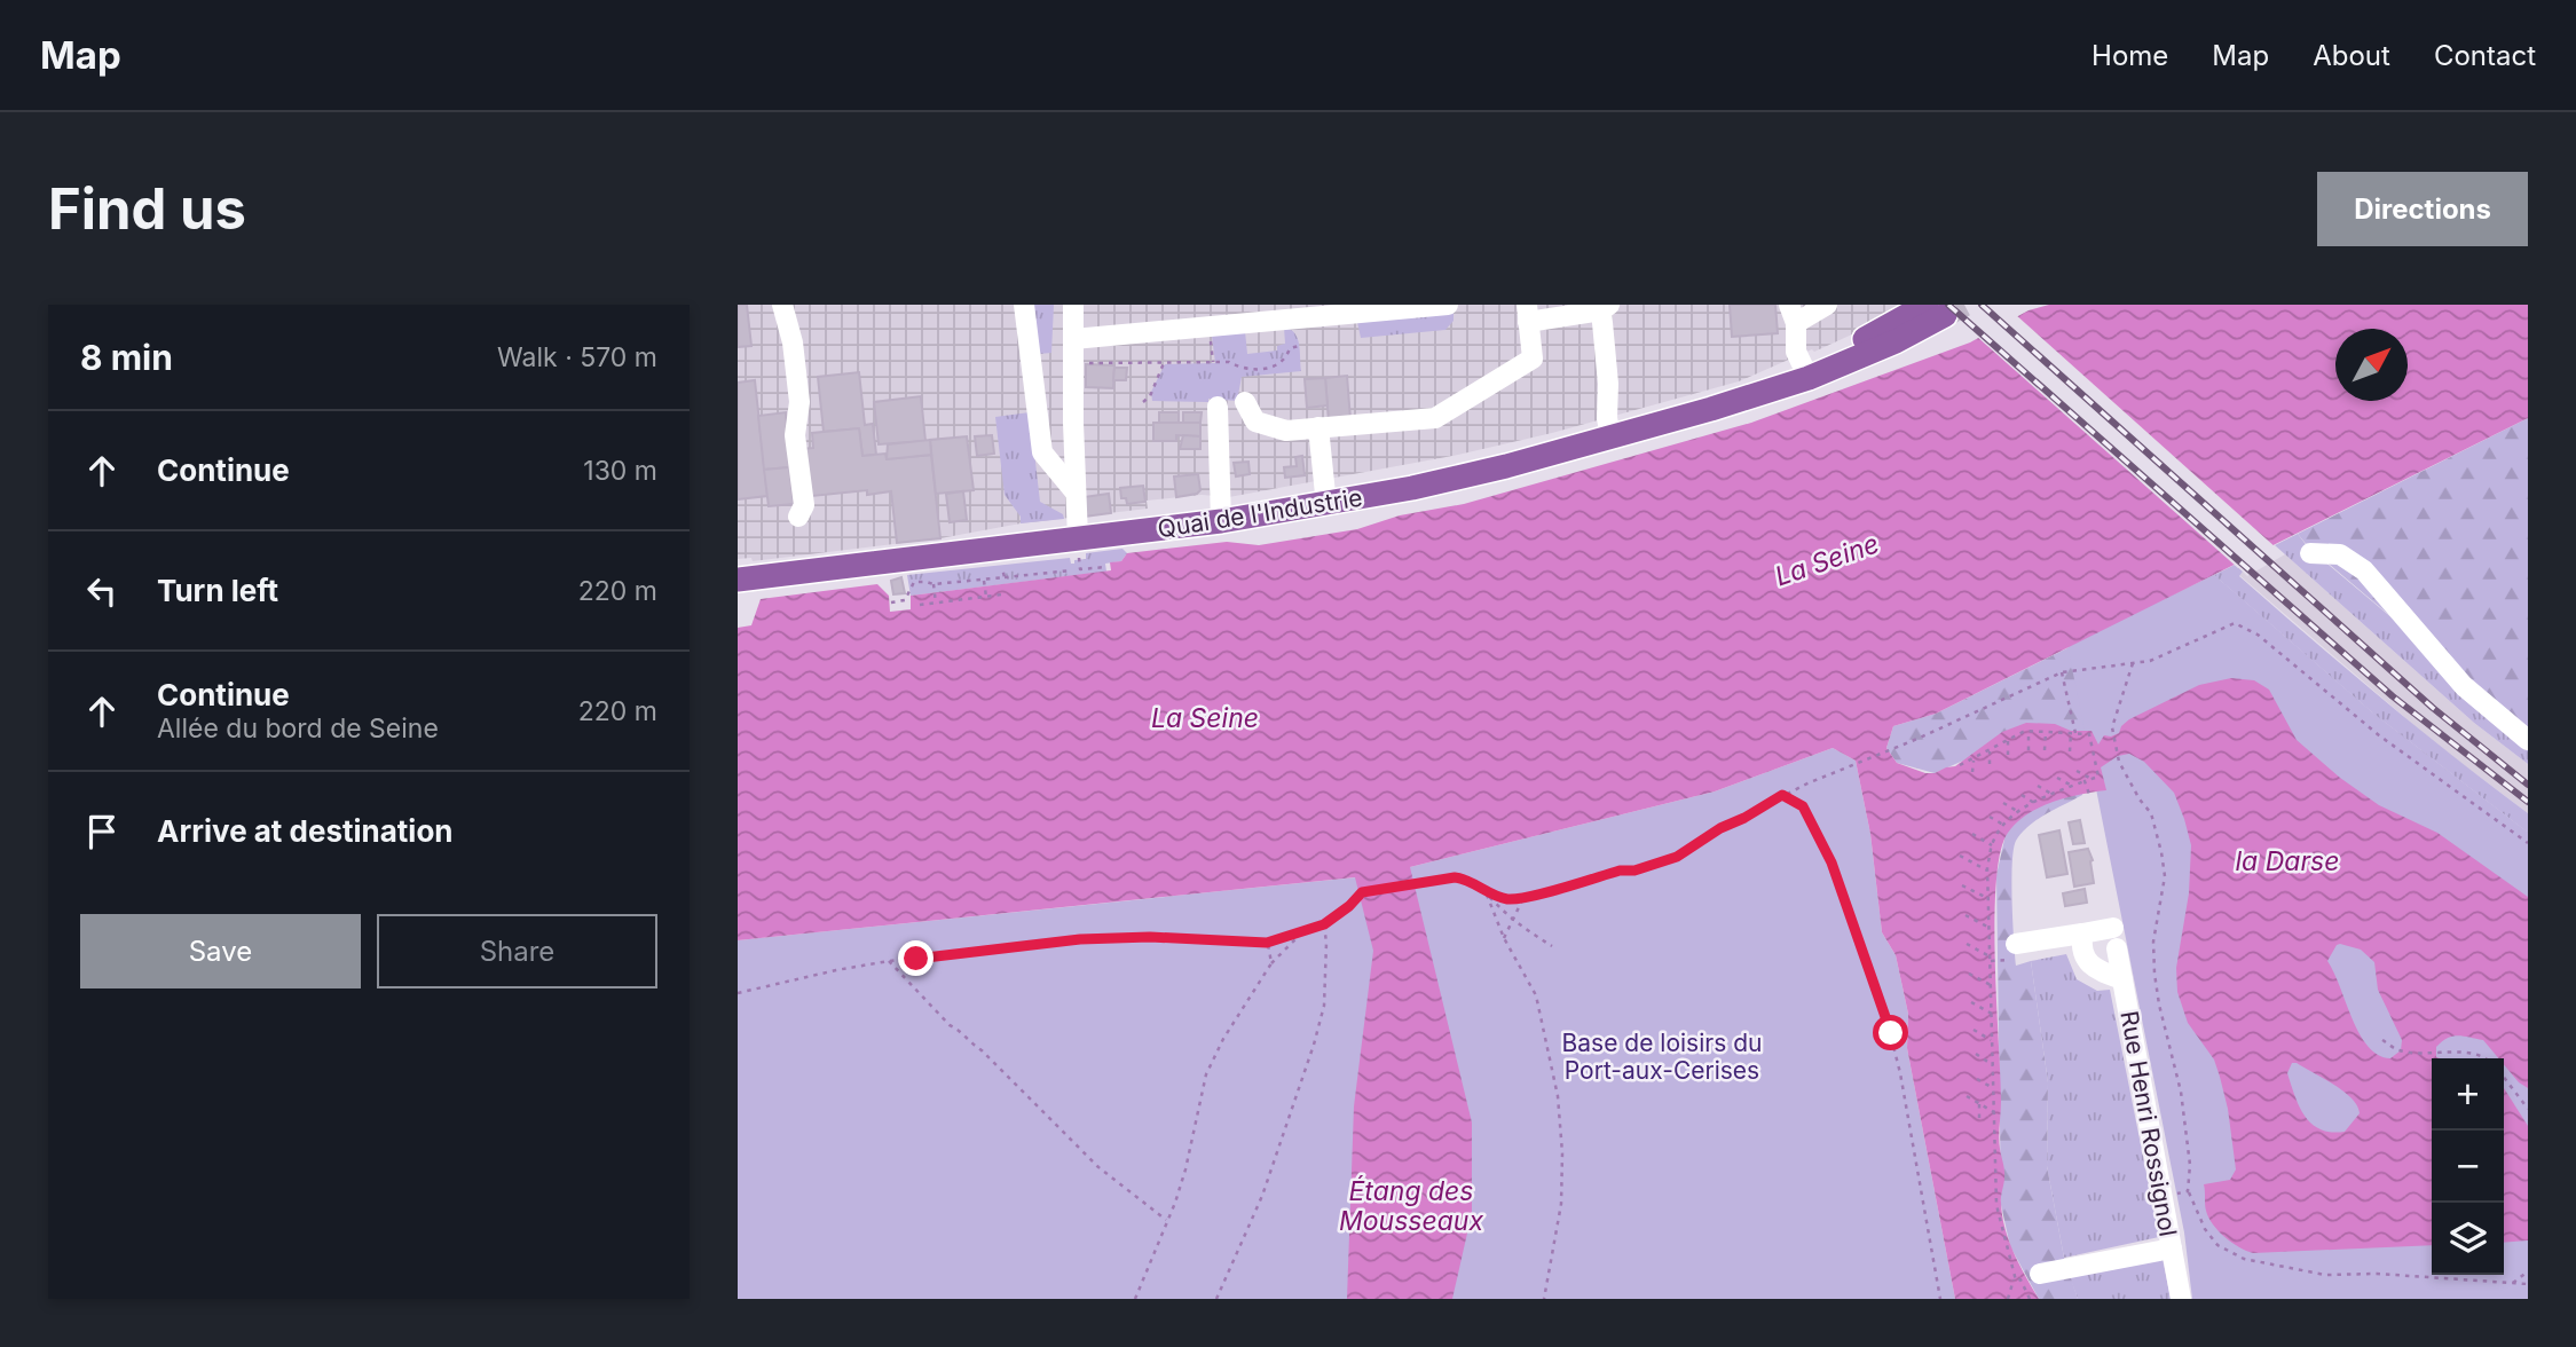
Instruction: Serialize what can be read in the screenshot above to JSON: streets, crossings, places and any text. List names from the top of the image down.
{
  "streets": {
    "main road": ["Quai de l'Industrie"],
    "street": ["Rue Henri Rossignol"]
  },
  "water": ["La Seine", "la Darse", "Étang des Mousseaux"],
  "parks": ["Base de loisirs du Port-aux-Cerises"],
  "north": "top right",
  "page": {
    "header": "Map",
    "nav": [
      "Home",
      "Map",
      "About",
      "Contact"
    ],
    "buttons": [
      "Directions",
      ["Save", "Share"]
    ],
    "title": "Find us",
    "heading": ["8 min", "Walk · 570 m"],
    "list": [
      ["Continue", "130 m"],
      ["Turn left", "220 m"],
      ["Continue", "Allée du bord de Seine", "220 m"],
      "Arrive at destination"
    ],
    "map_buttons": ["+", "−"]
  }
}
